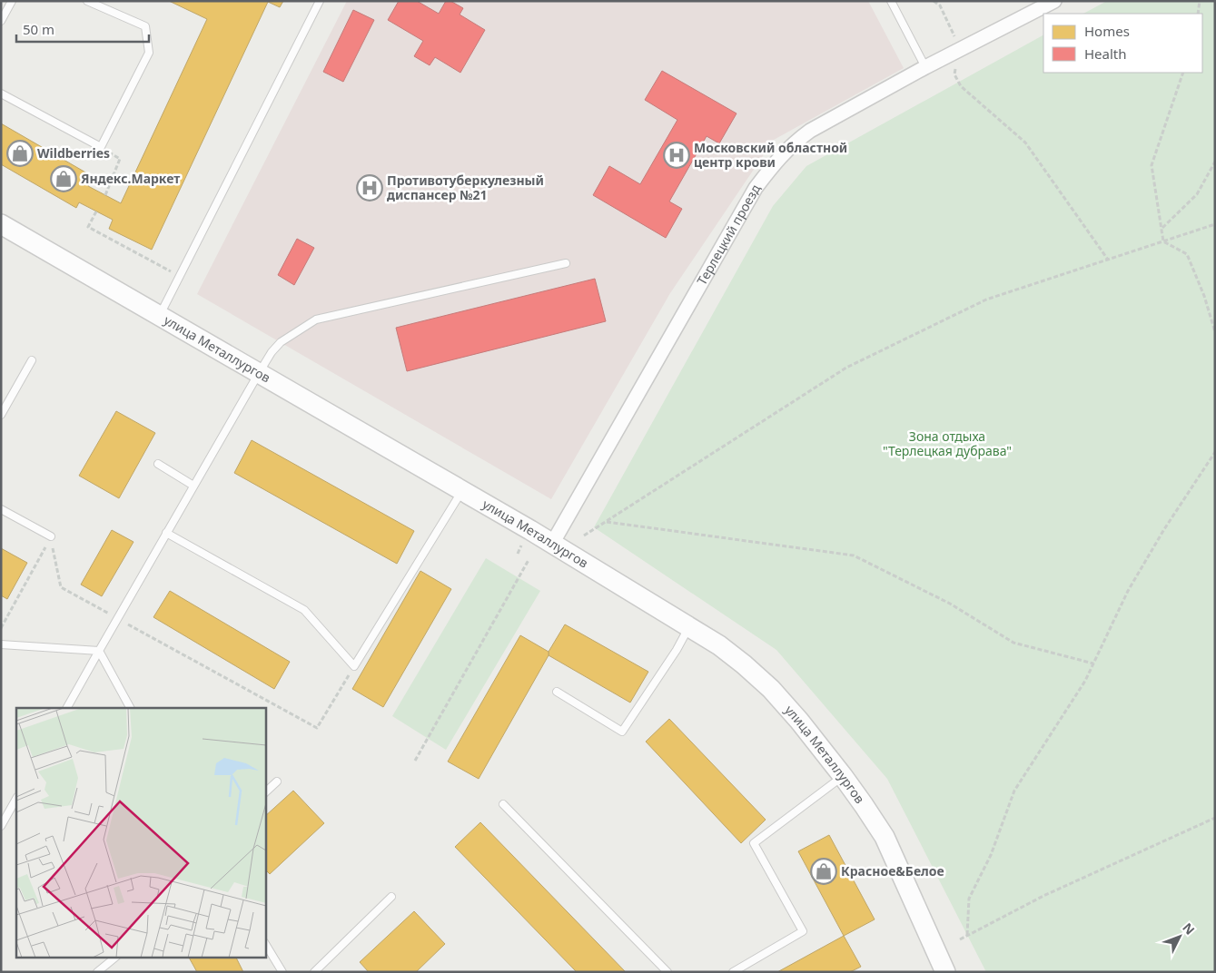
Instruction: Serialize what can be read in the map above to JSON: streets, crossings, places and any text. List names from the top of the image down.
{
  "streets": {
    "street": ["Терлецкий проезд", "улица Металлургов"]
  },
  "crossings": [
    ["Терлецкий проезд", "улица Металлургов"]
  ],
  "parks": ["Зона отдыха \"Терлецкая дубрава\""],
  "places": {
    "shop": ["Wildberries", "Яндекс.Маркет", "Красное&Белое"],
    "hospital": ["Московский областной центр крови", "Противотуберкулезный диспансер №21"]
  },
  "legend": ["Homes", "Health"],
  "scale_bar": "50 m",
  "north": "top right"
}
